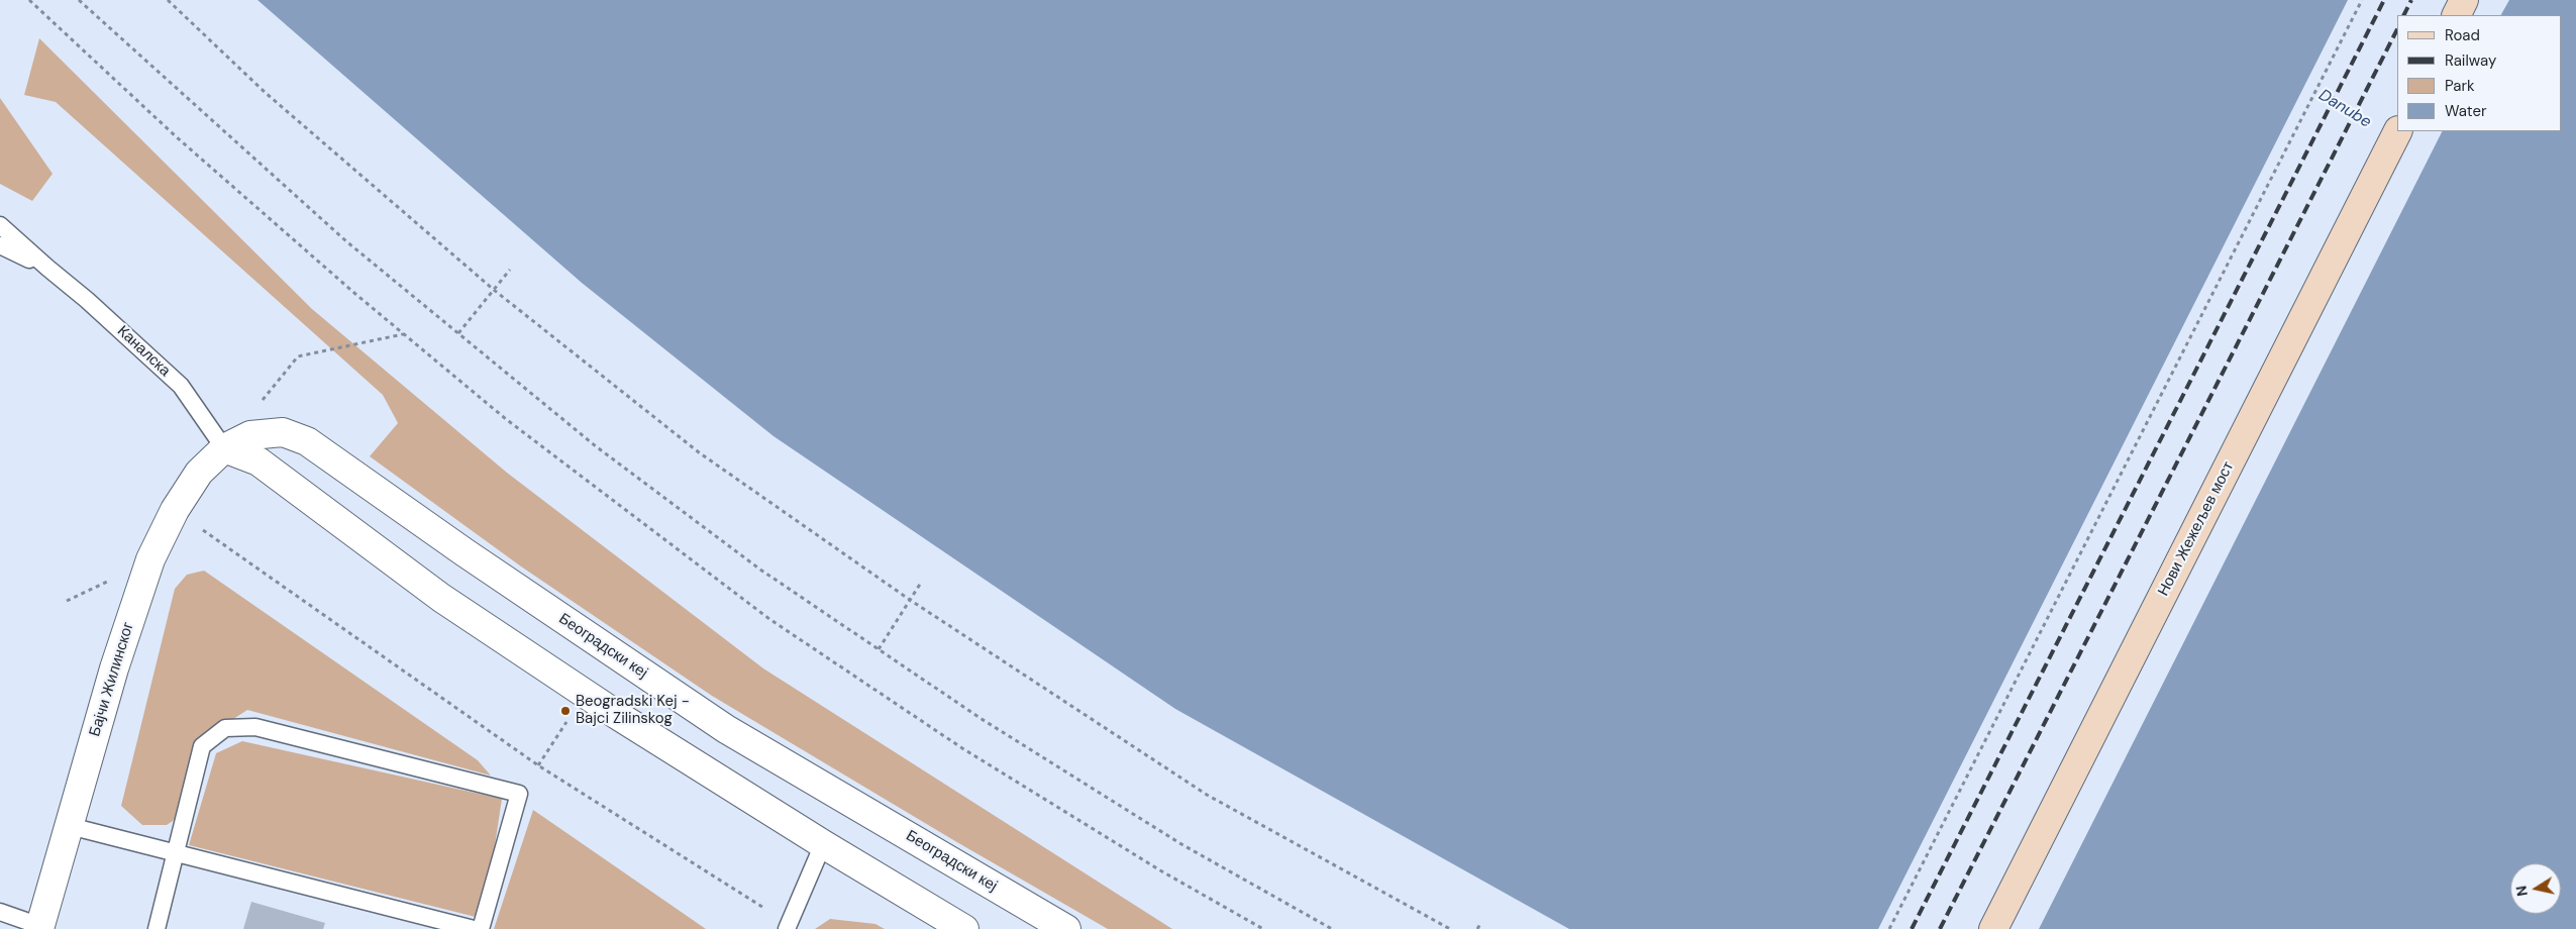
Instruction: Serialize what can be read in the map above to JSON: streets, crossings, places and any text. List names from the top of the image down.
{
  "streets": {
    "main road": ["Нови Жежељев мост"],
    "street": ["Београдски кеј", "Бајчи Жилинског"],
    "lane": ["Каналска"]
  },
  "crossings": [
    ["Каналска", "Београдски кеј"],
    ["Каналска", "Бајчи Жилинског"],
    ["Београдски кеј", "Бајчи Жилинског"]
  ],
  "water": ["Danube"],
  "places": ["Beogradski Kej - Bajci Zilinskog"],
  "legend": [
    "Road",
    "Railway",
    "Park",
    "Water"
  ],
  "north": "left"
}
